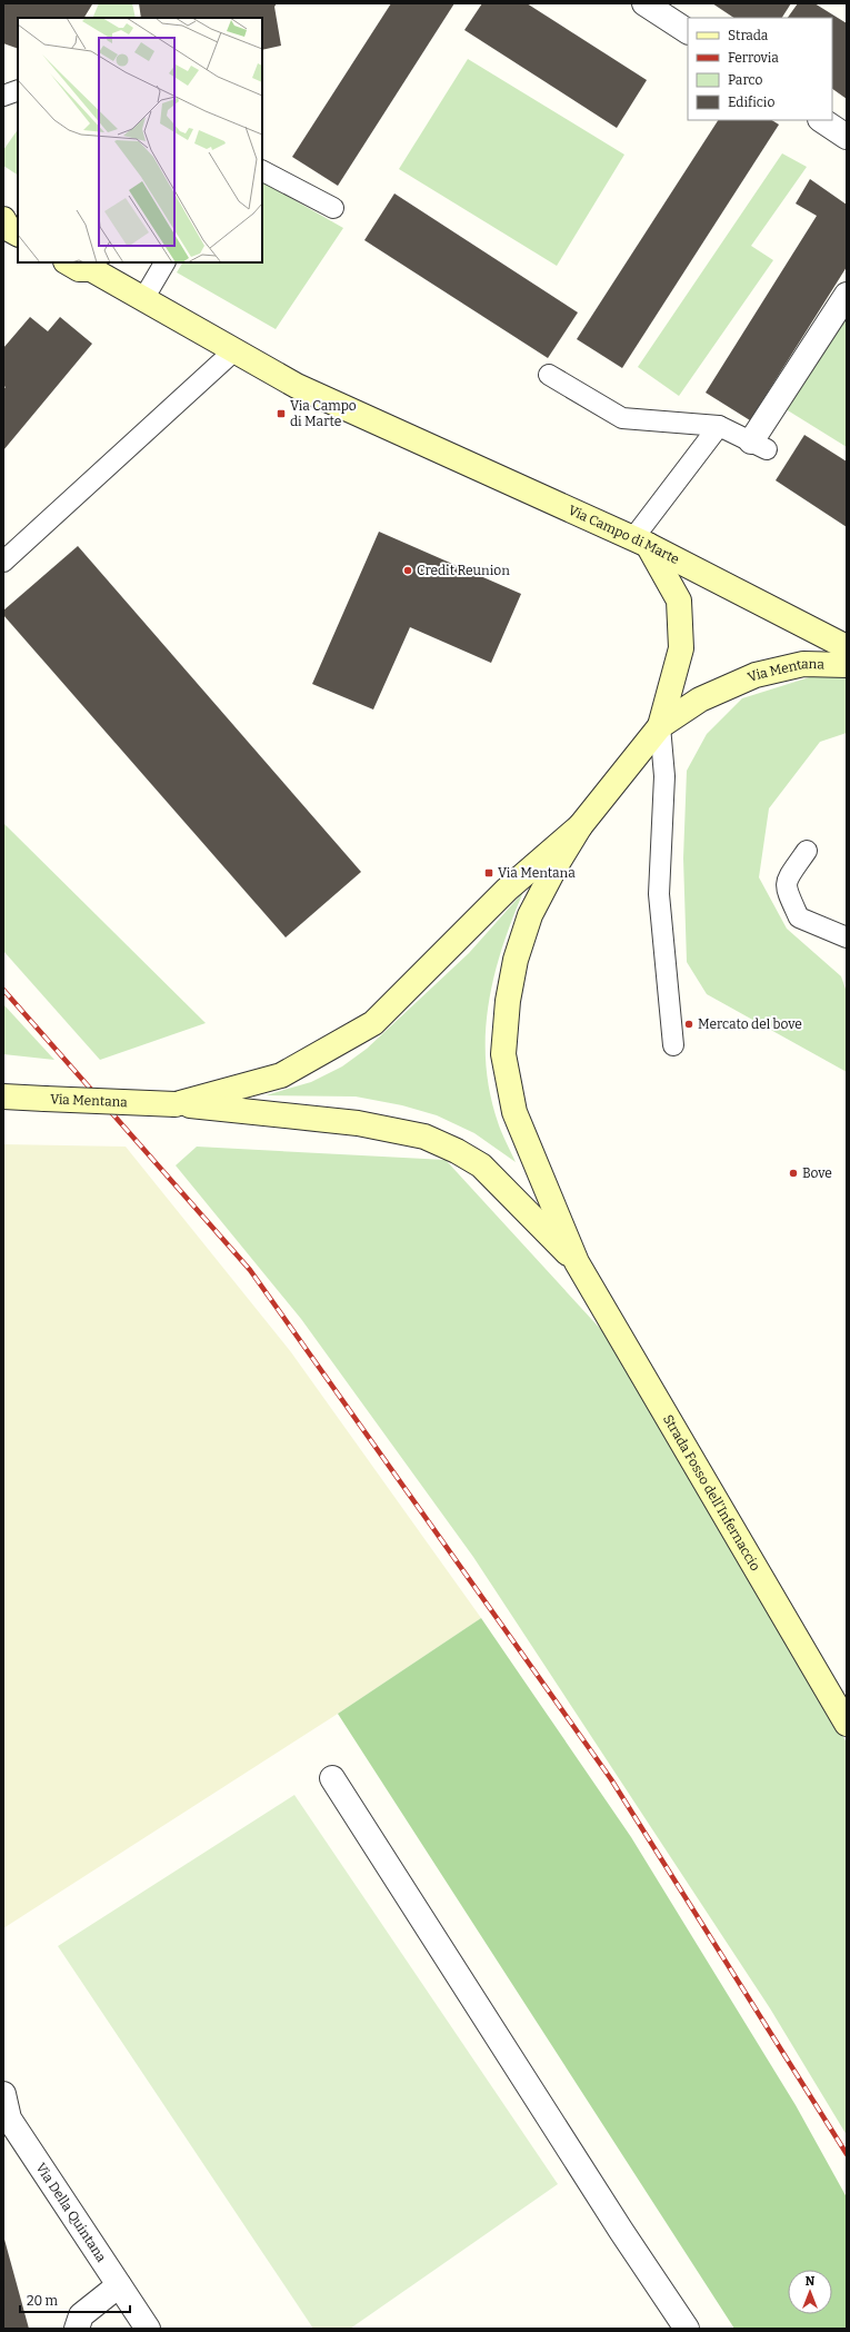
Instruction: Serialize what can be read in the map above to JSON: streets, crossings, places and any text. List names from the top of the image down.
{
  "streets": {
    "main road": ["Via Campo di Marte", "Via Mentana", "Strada Fosso dell'Infernaccio"],
    "street": ["Via Della Quintana"]
  },
  "crossings": [
    ["Via Campo di Marte", "Via Mentana"],
    ["Via Mentana", "Strada Fosso dell'Infernaccio"]
  ],
  "places": {
    "transit": ["Via Campo di Marte", "Via Mentana"],
    "other": ["Credit Reunion", "Mercato del bove", "Bove"]
  },
  "legend": [
    "Strada",
    "Ferrovia",
    "Parco",
    "Edificio"
  ],
  "scale_bar": "20 m",
  "north": "top"
}
